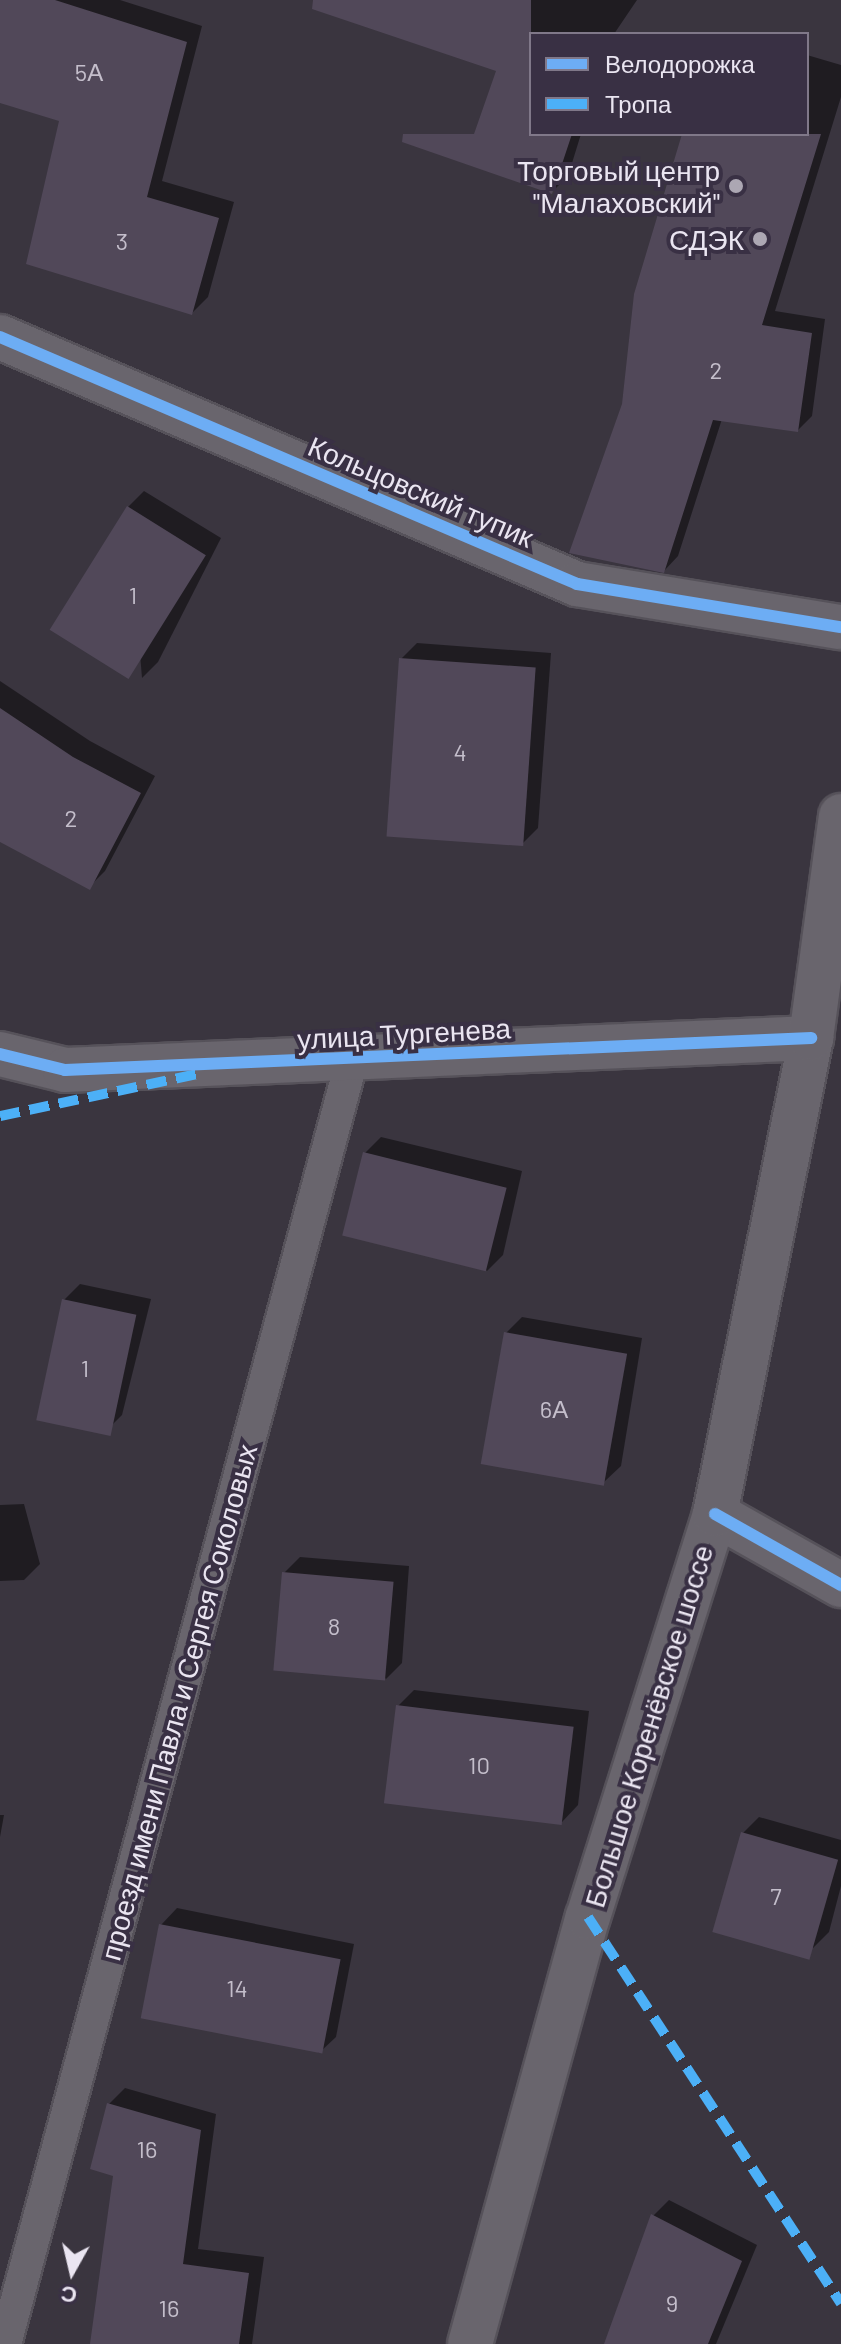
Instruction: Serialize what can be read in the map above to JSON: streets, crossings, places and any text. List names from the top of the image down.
{
  "streets": {
    "street": ["Кольцовский тупик", "улица Тургенева", "Большое Коренёвское шоссе"],
    "lane": ["проезд имени Павла и Сергея Соколовых"]
  },
  "crossings": [
    ["улица Тургенева", "проезд имени Павла и Сергея Соколовых"],
    ["улица Тургенева", "Большое Коренёвское шоссе"]
  ],
  "places": ["Торговый центр \"Малаховский\"", "СДЭК"],
  "house_numbers": [
    "5А",
    "3",
    "2",
    "1",
    "4",
    "2",
    "1",
    "6А",
    "8",
    "10",
    "7",
    "14",
    "16",
    "9",
    "16"
  ],
  "legend": ["Велодорожка", "Тропа"],
  "north": "bottom"
}
